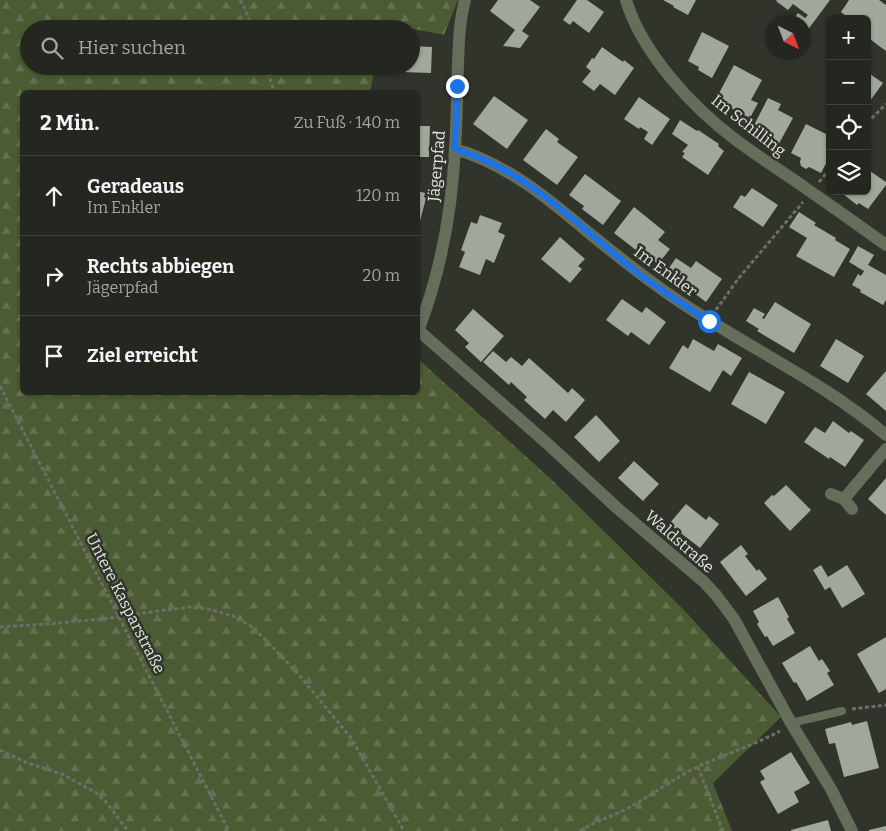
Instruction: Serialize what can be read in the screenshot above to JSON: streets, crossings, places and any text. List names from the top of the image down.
{
  "streets": {
    "street": [
      "Im Schilling",
      "Jägerpfad",
      "Im Enkler",
      "Waldstraße"
    ],
    "path": ["Untere Kasparstraße"]
  },
  "crossings": [
    ["Jägerpfad", "Im Enkler"]
  ],
  "north": "bottom right",
  "page": {
    "map_buttons": ["+", "−"],
    "search": "Hier suchen",
    "heading": ["2 Min.", "Zu Fuß · 140 m"],
    "list": [
      ["Geradeaus", "Im Enkler", "120 m"],
      ["Rechts abbiegen", "Jägerpfad", "20 m"],
      "Ziel erreicht"
    ]
  }
}
